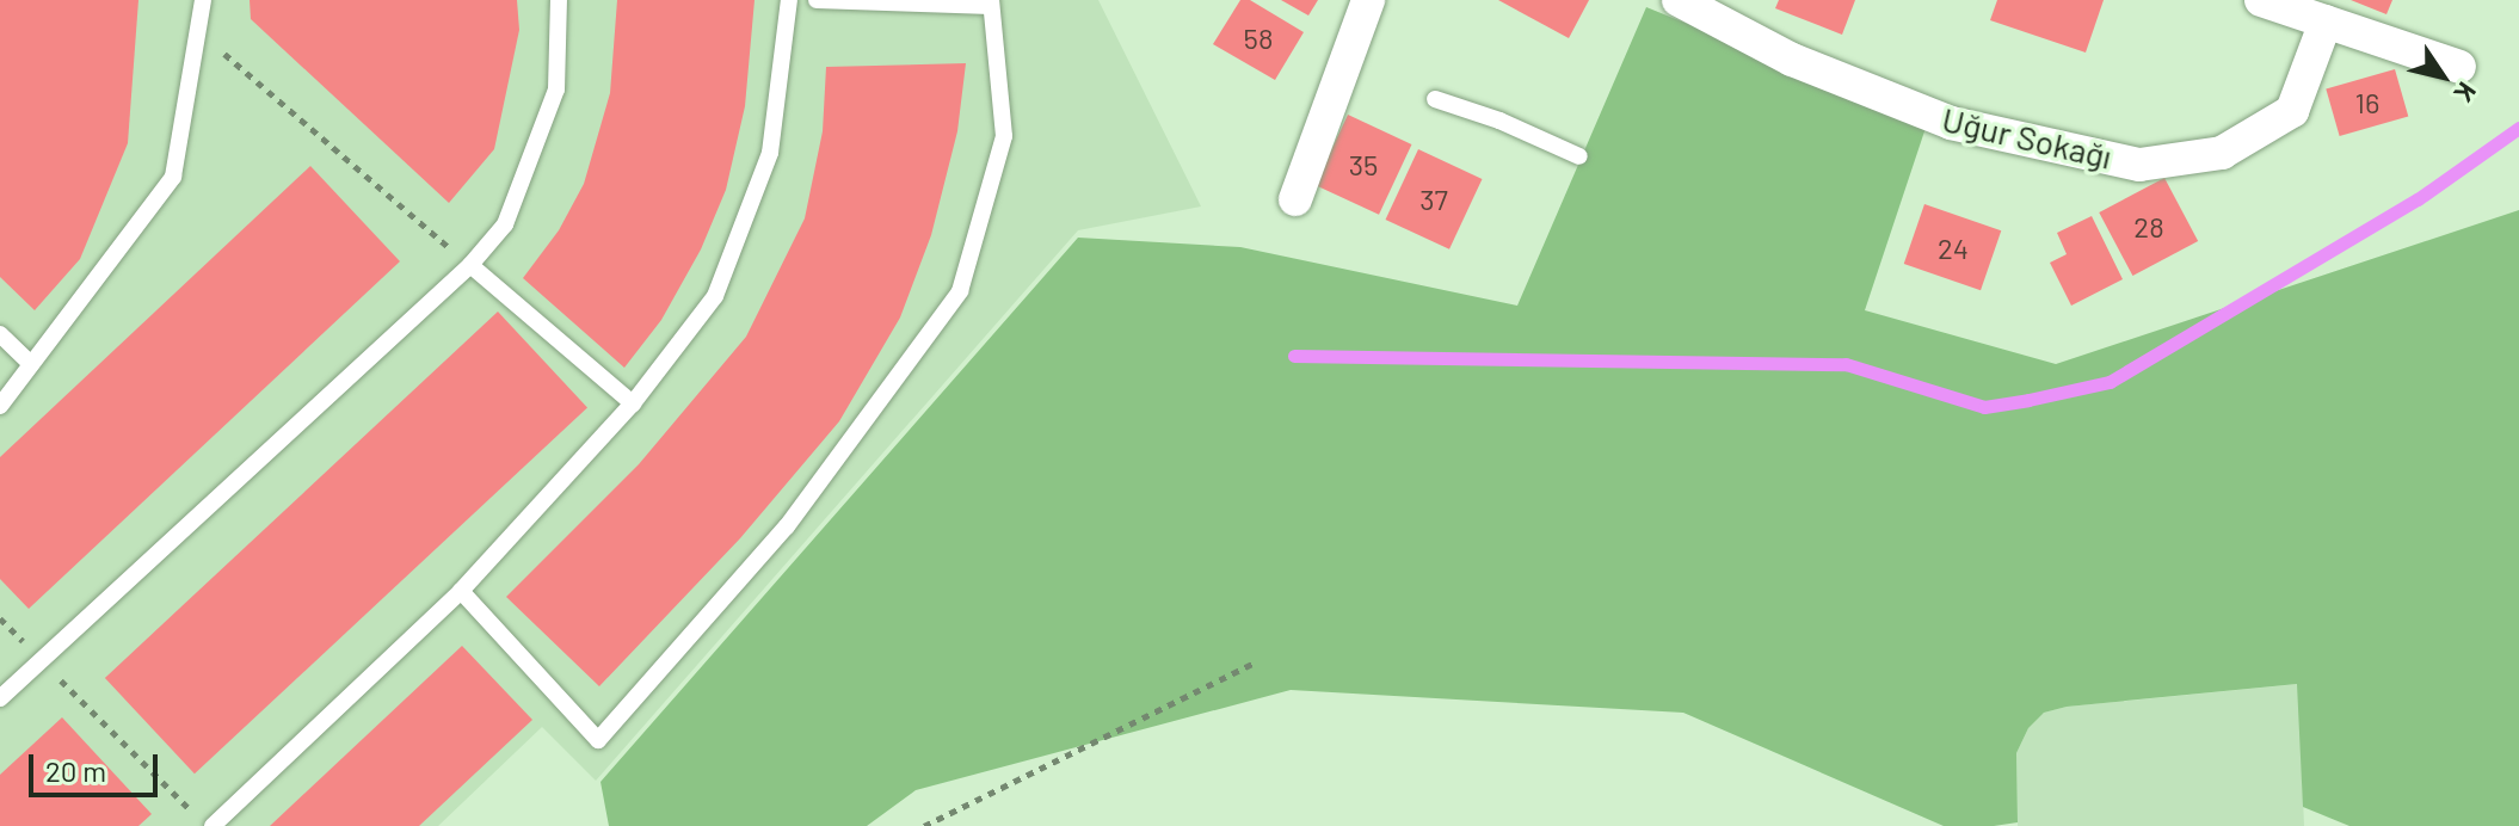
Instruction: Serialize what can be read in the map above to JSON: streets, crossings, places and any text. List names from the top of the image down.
{
  "streets": {
    "street": ["Uğur Sokağı"]
  },
  "house_numbers": [
    "58",
    "16",
    "35",
    "37",
    "28",
    "24"
  ],
  "scale_bar": "20 m",
  "north": "bottom right"
}
